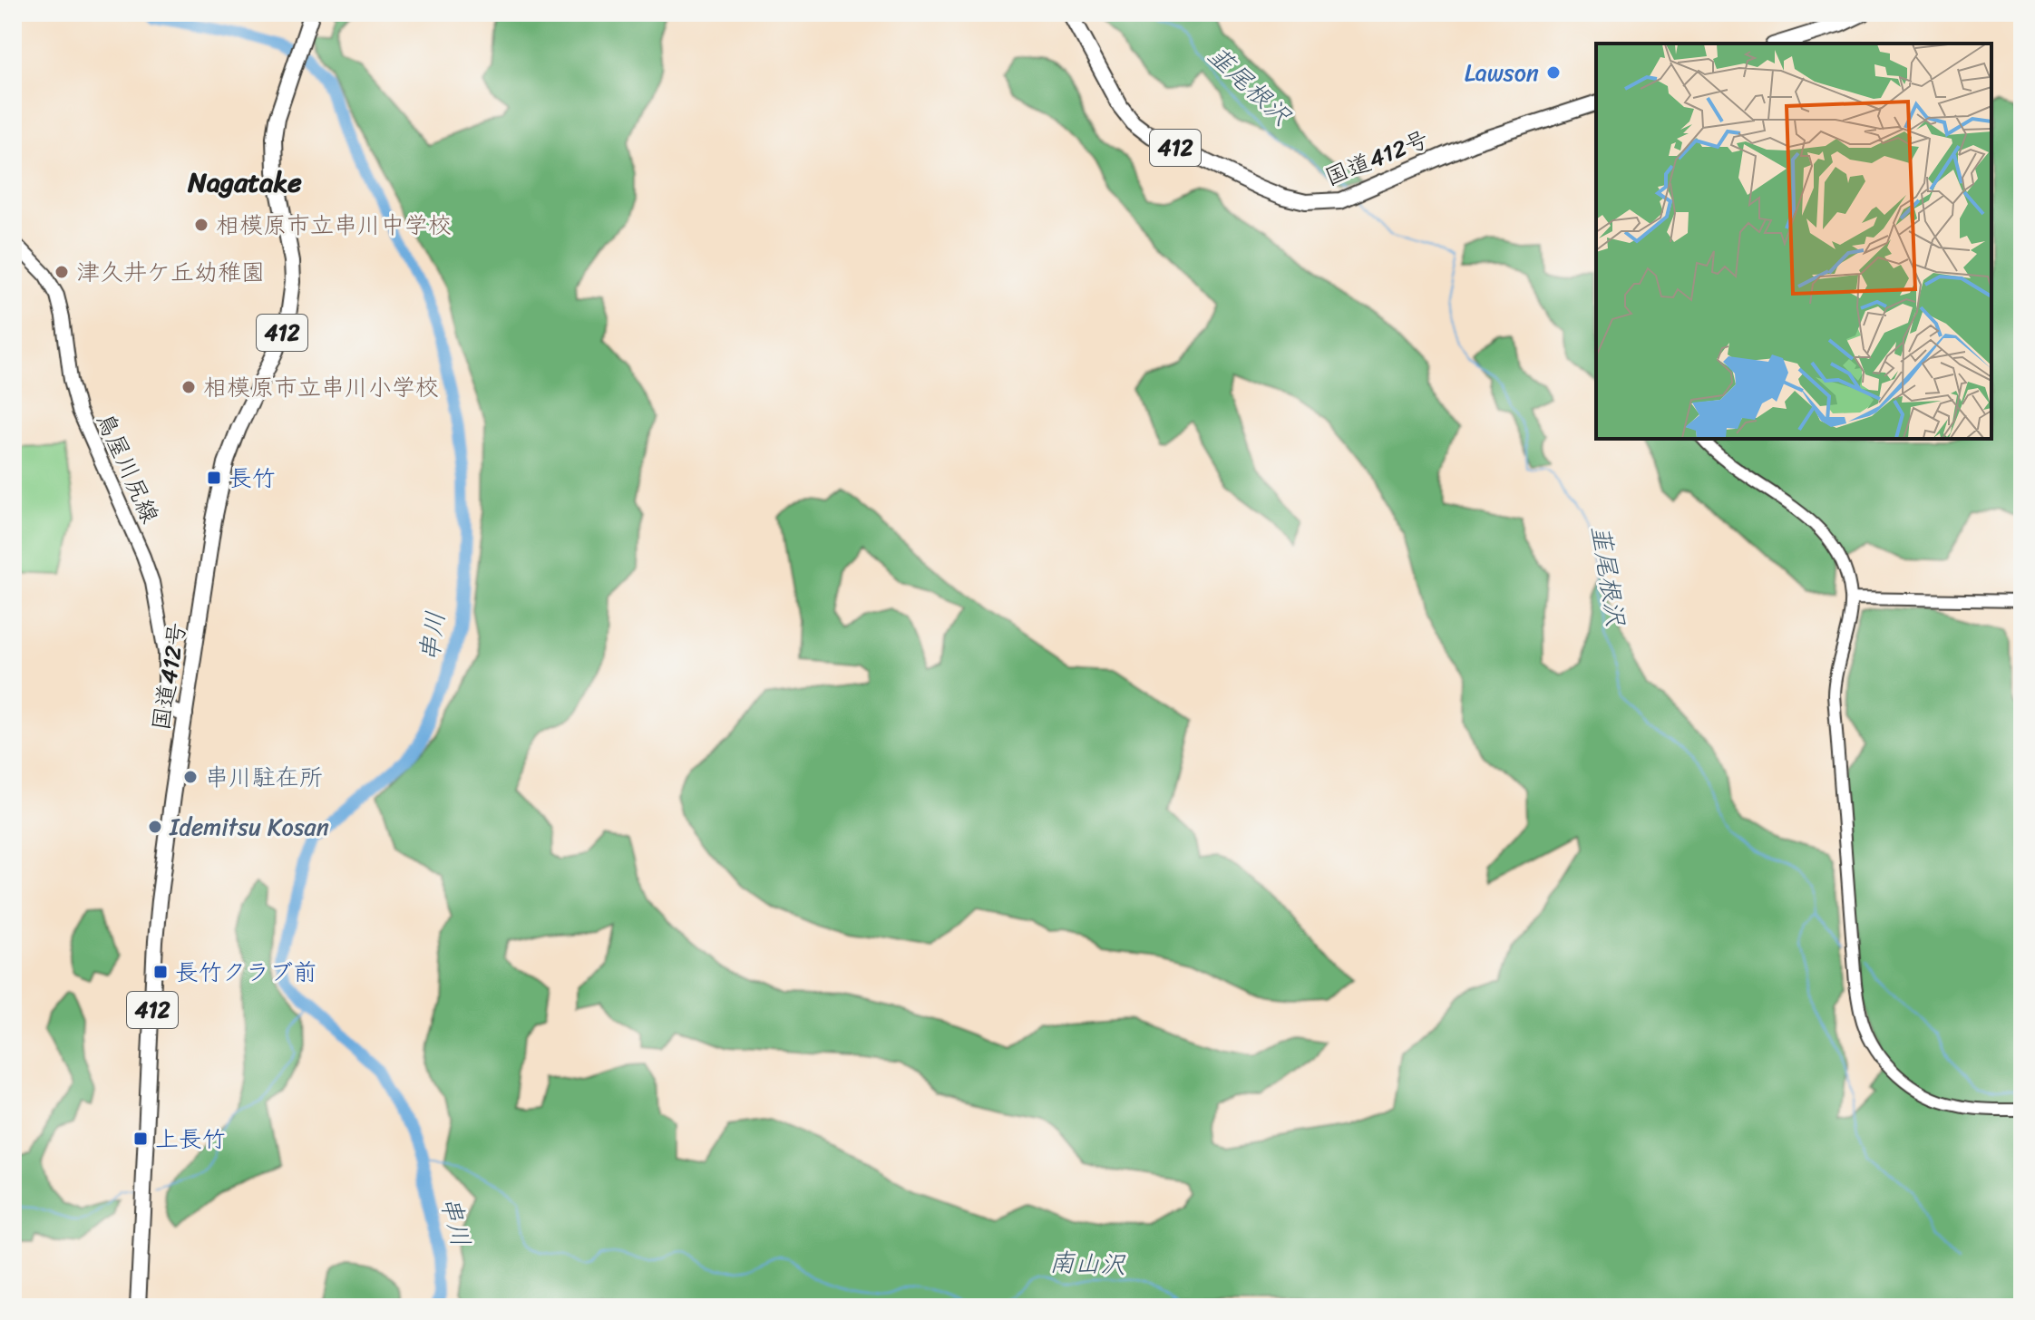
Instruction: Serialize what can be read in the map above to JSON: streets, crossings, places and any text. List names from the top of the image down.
{
  "streets": {
    "highway": ["412", "国道412号"],
    "main road": ["鳥屋川尻線"]
  },
  "crossings": [
    ["国道412号", "鳥屋川尻線"]
  ],
  "districts": ["Nagatake"],
  "water": ["韮尾根沢", "串川", "南山沢"],
  "places": {
    "other": [
      "Lawson",
      "相模原市立串川中学校",
      "津久井ケ丘幼稚園",
      "相模原市立串川小学校",
      "串川駐在所",
      "Idemitsu Kosan"
    ],
    "transit": ["長竹", "長竹クラブ前", "上長竹"]
  }
}
